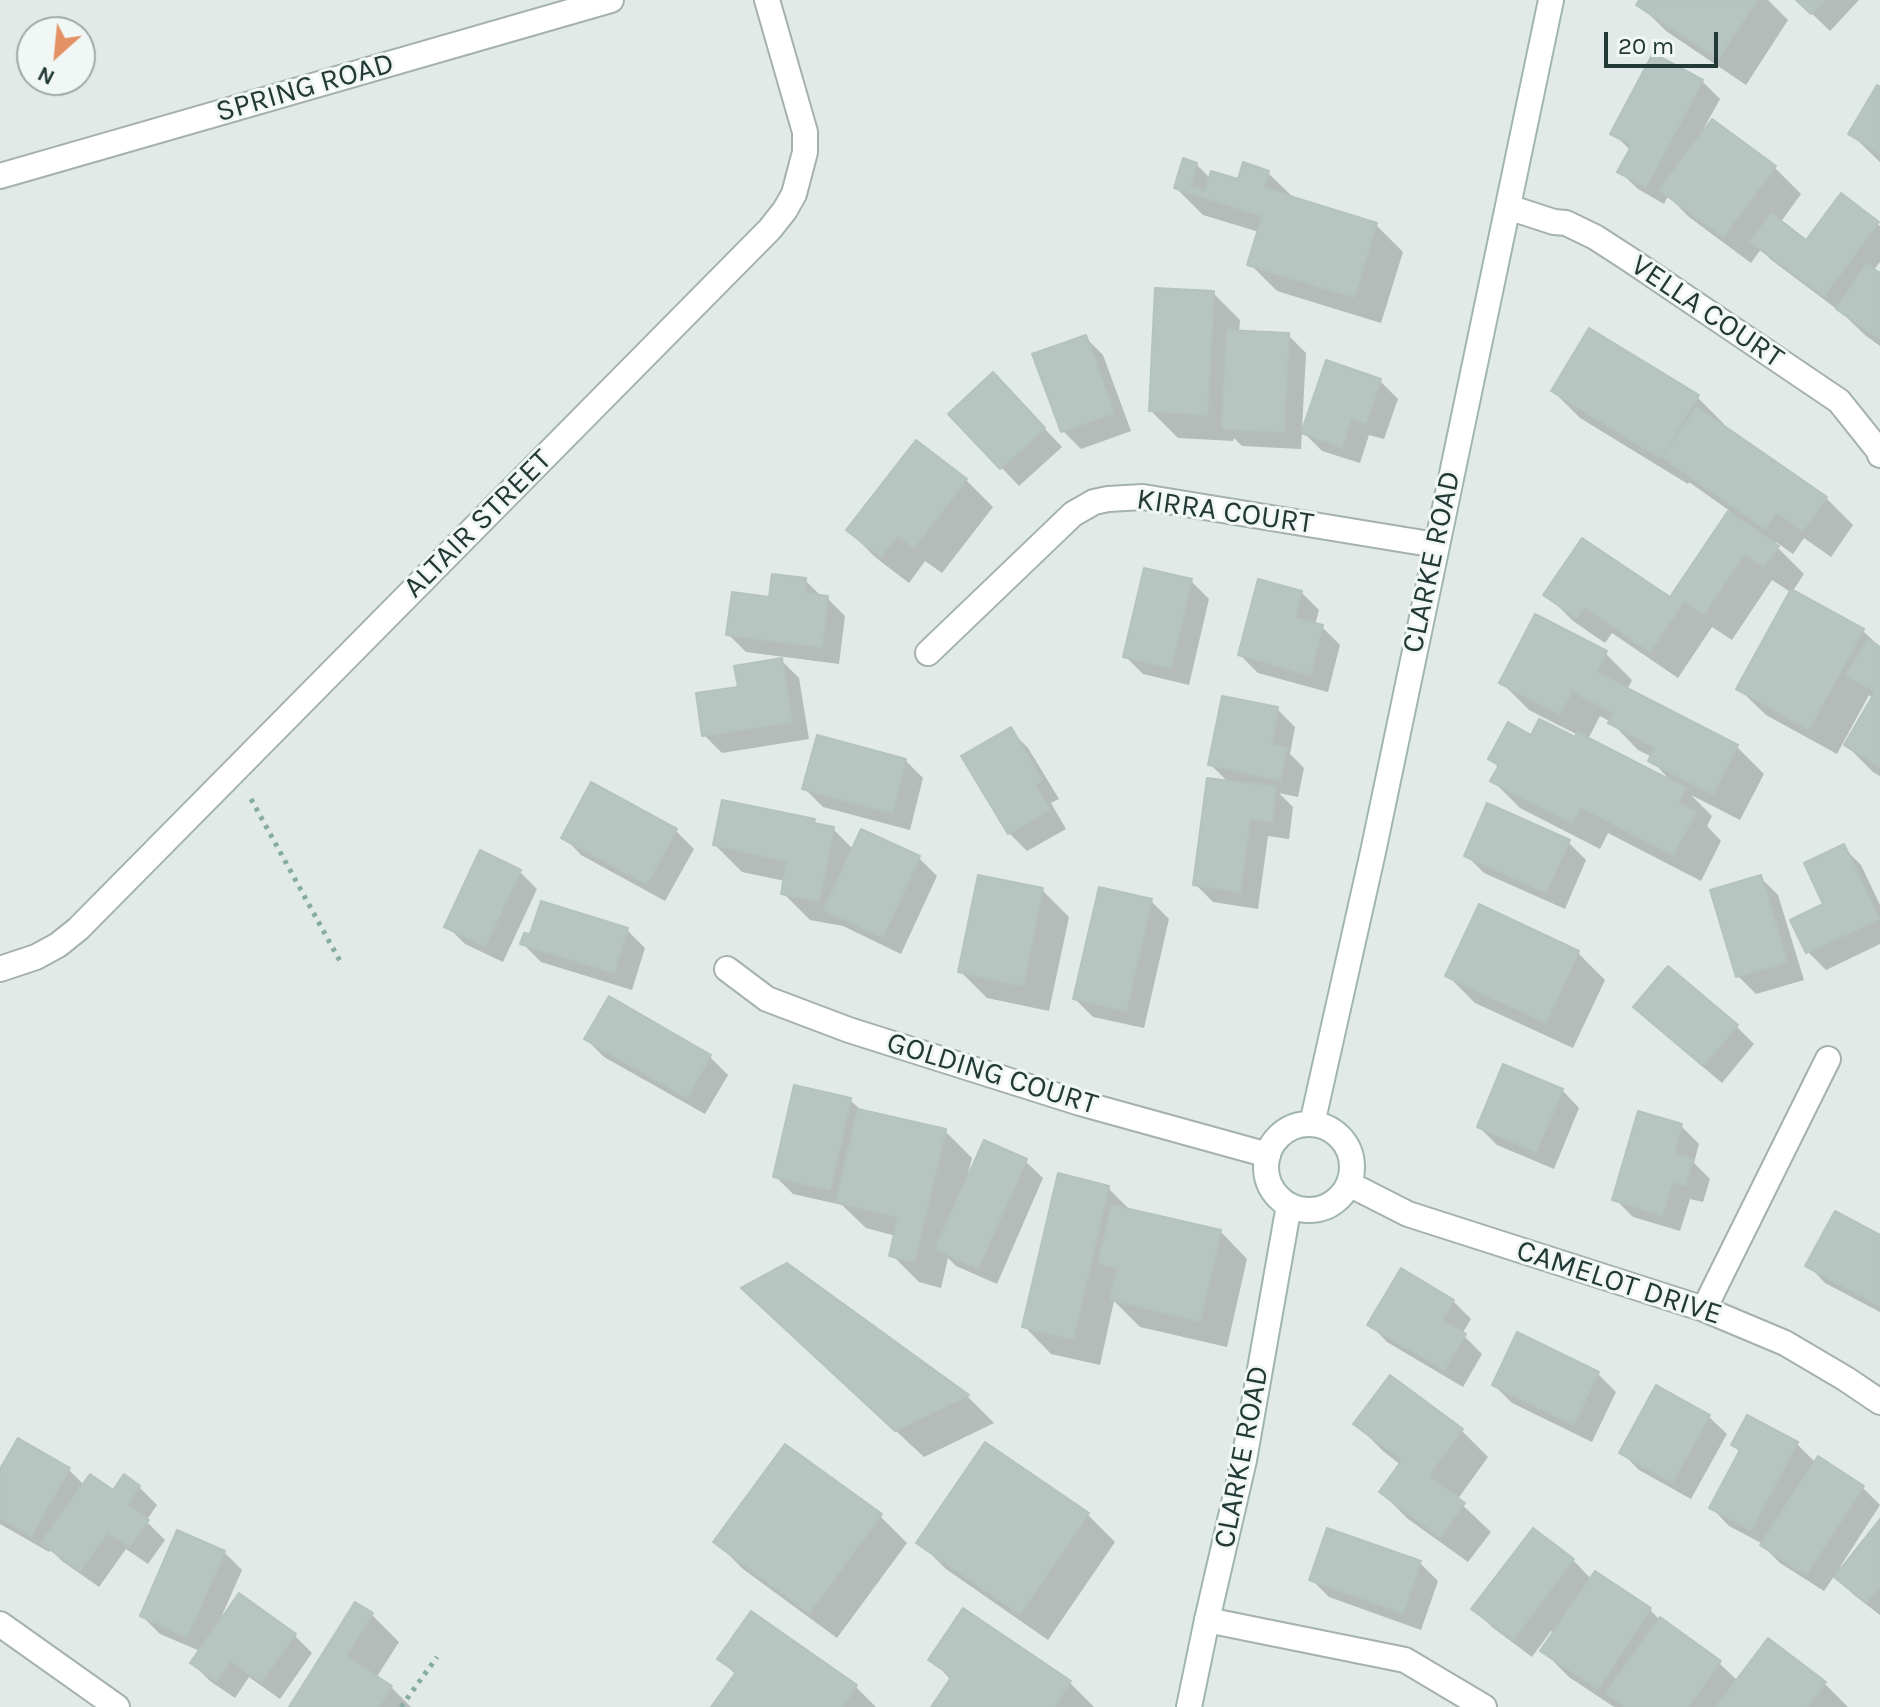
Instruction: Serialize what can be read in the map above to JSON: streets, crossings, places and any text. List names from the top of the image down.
{
  "streets": {
    "street": [
      "SPRING ROAD",
      "VELLA COURT",
      "KIRRA COURT",
      "ALTAIR STREET",
      "CLARKE ROAD",
      "GOLDING COURT",
      "CAMELOT DRIVE"
    ]
  },
  "crossings": [
    ["VELLA COURT", "CLARKE ROAD"],
    ["KIRRA COURT", "CLARKE ROAD"],
    ["CLARKE ROAD", "GOLDING COURT"],
    ["CLARKE ROAD", "CAMELOT DRIVE"],
    ["GOLDING COURT", "CAMELOT DRIVE"]
  ],
  "scale_bar": "20 m",
  "north": "bottom left"
}
